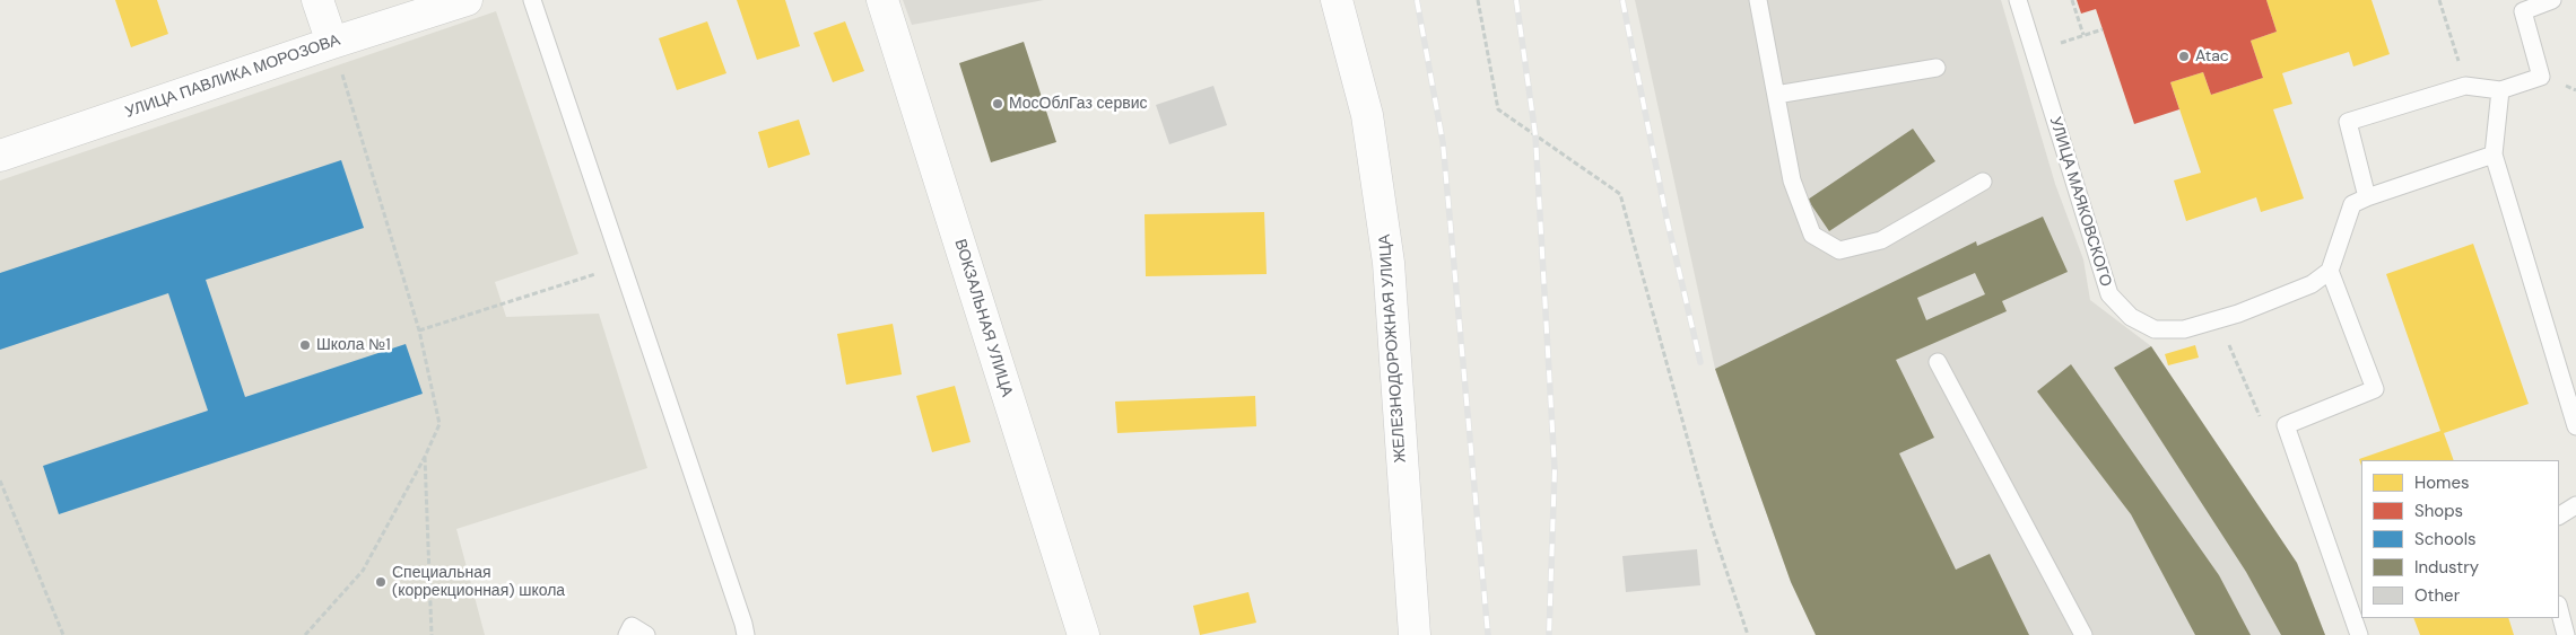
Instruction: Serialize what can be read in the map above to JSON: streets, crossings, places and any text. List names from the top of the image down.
{
  "streets": {
    "street": ["УЛИЦА ПАВЛИКА МОРОЗОВА", "ВОКЗАЛЬНАЯ УЛИЦА", "ЖЕЛЕЗНОДОРОЖНАЯ УЛИЦА"],
    "lane": ["УЛИЦА МАЯКОВСКОГО"]
  },
  "places": [
    "Atac",
    "МосОблГаз сервис",
    "Школа №1",
    "Специальная (коррекционная) школа"
  ],
  "legend": [
    "Homes",
    "Shops",
    "Schools",
    "Industry",
    "Other"
  ]
}
